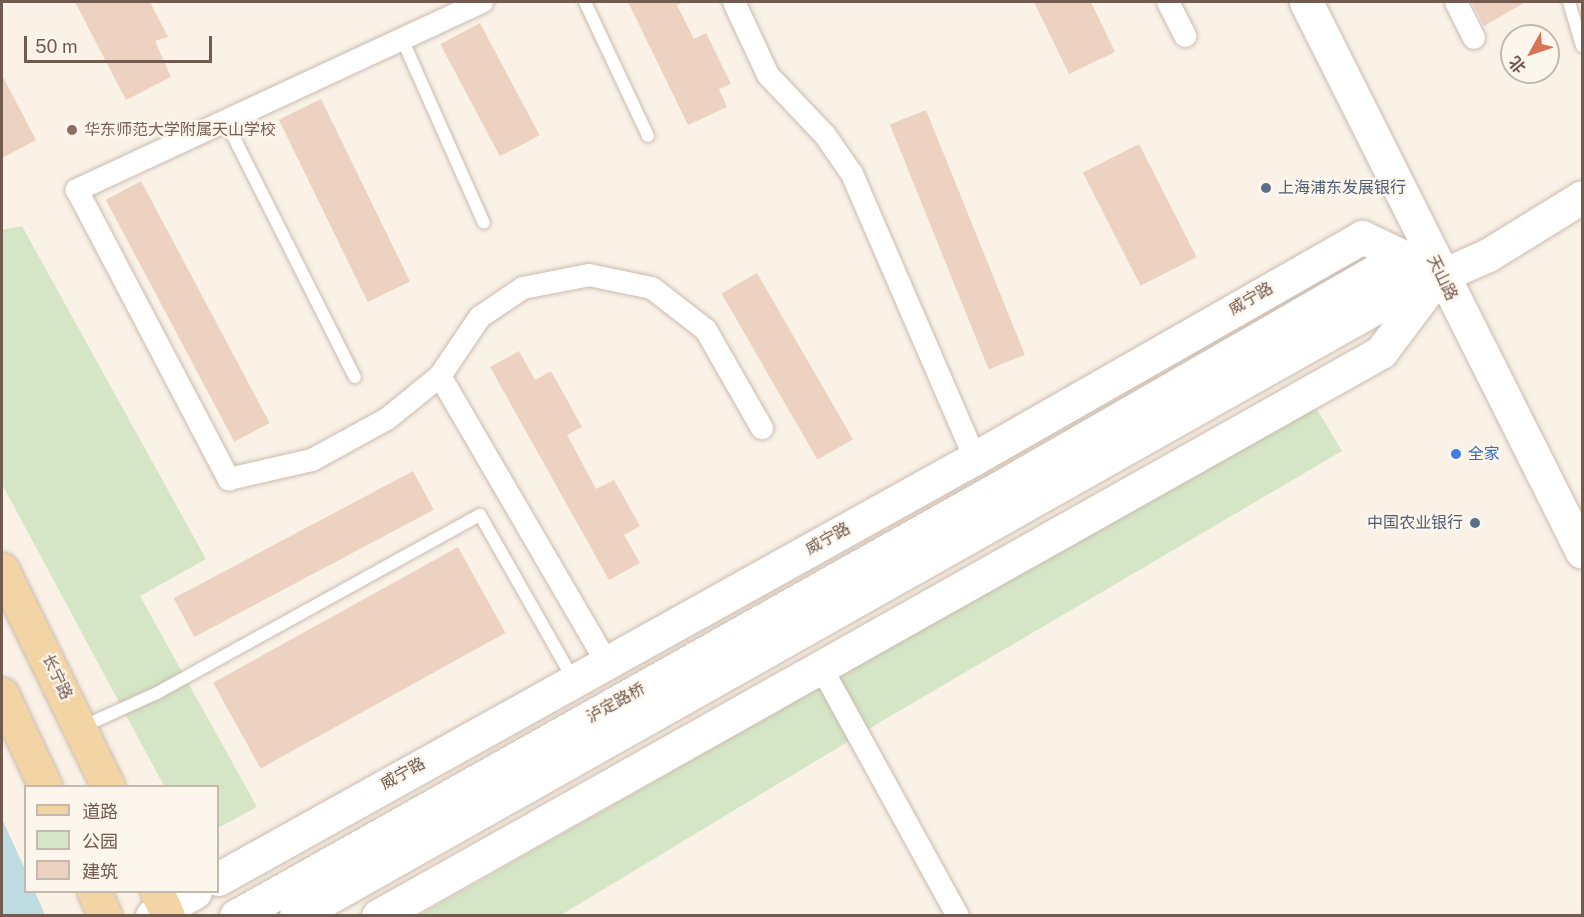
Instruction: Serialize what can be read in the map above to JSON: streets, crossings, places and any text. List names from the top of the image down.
{
  "streets": {
    "main road": [
      "天山路",
      "威宁路",
      "长宁路",
      "泸定路桥"
    ]
  },
  "crossings": [
    ["天山路", "威宁路"]
  ],
  "places": [
    "华东师范大学附属天山学校",
    "上海浦东发展银行",
    "全家",
    "中国农业银行"
  ],
  "legend": ["道路", "公园", "建筑"],
  "scale_bar": "50 m",
  "north": "bottom left"
}
